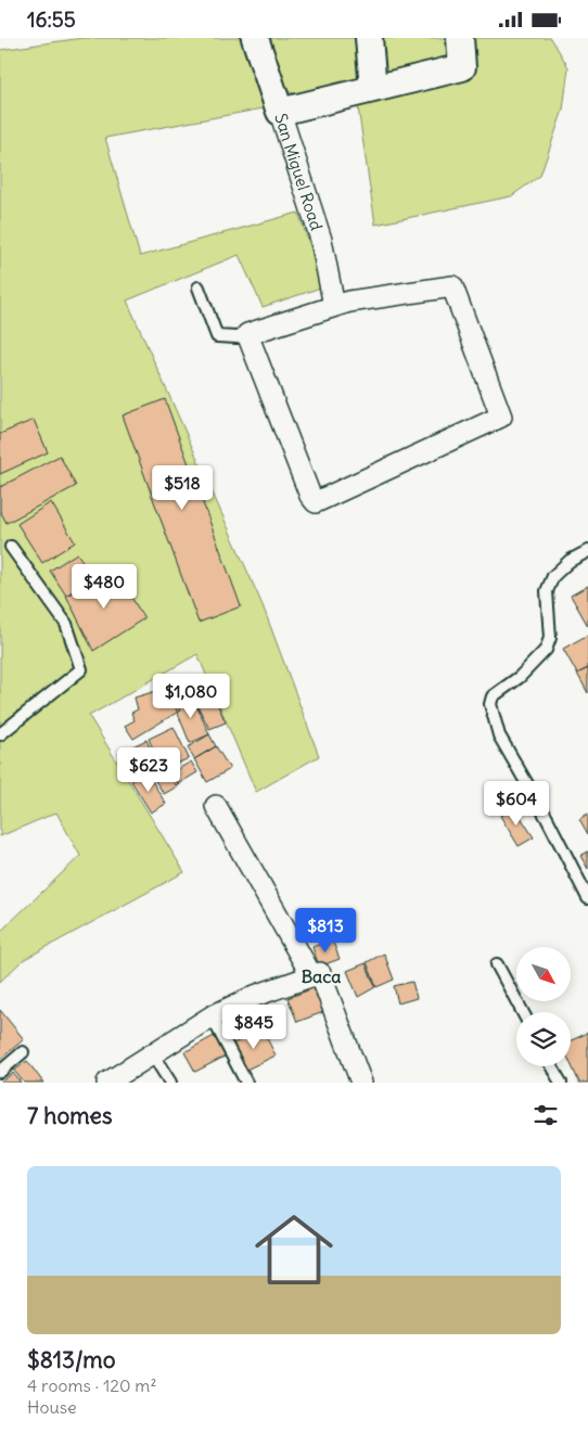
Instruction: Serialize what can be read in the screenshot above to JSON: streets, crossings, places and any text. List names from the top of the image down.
{
  "streets": {
    "street": ["San Miguel Road"]
  },
  "districts": ["Baca"],
  "north": "bottom right",
  "page": {
    "status": "16:55",
    "price": [
      "$518",
      "$480",
      "$1,080",
      "$623",
      "$604",
      "$813",
      "$845"
    ],
    "heading": "7 homes",
    "list": [
      {
        "name": "$813/mo",
        "note": "4 rooms · 120 m² · House"
      }
    ]
  }
}
